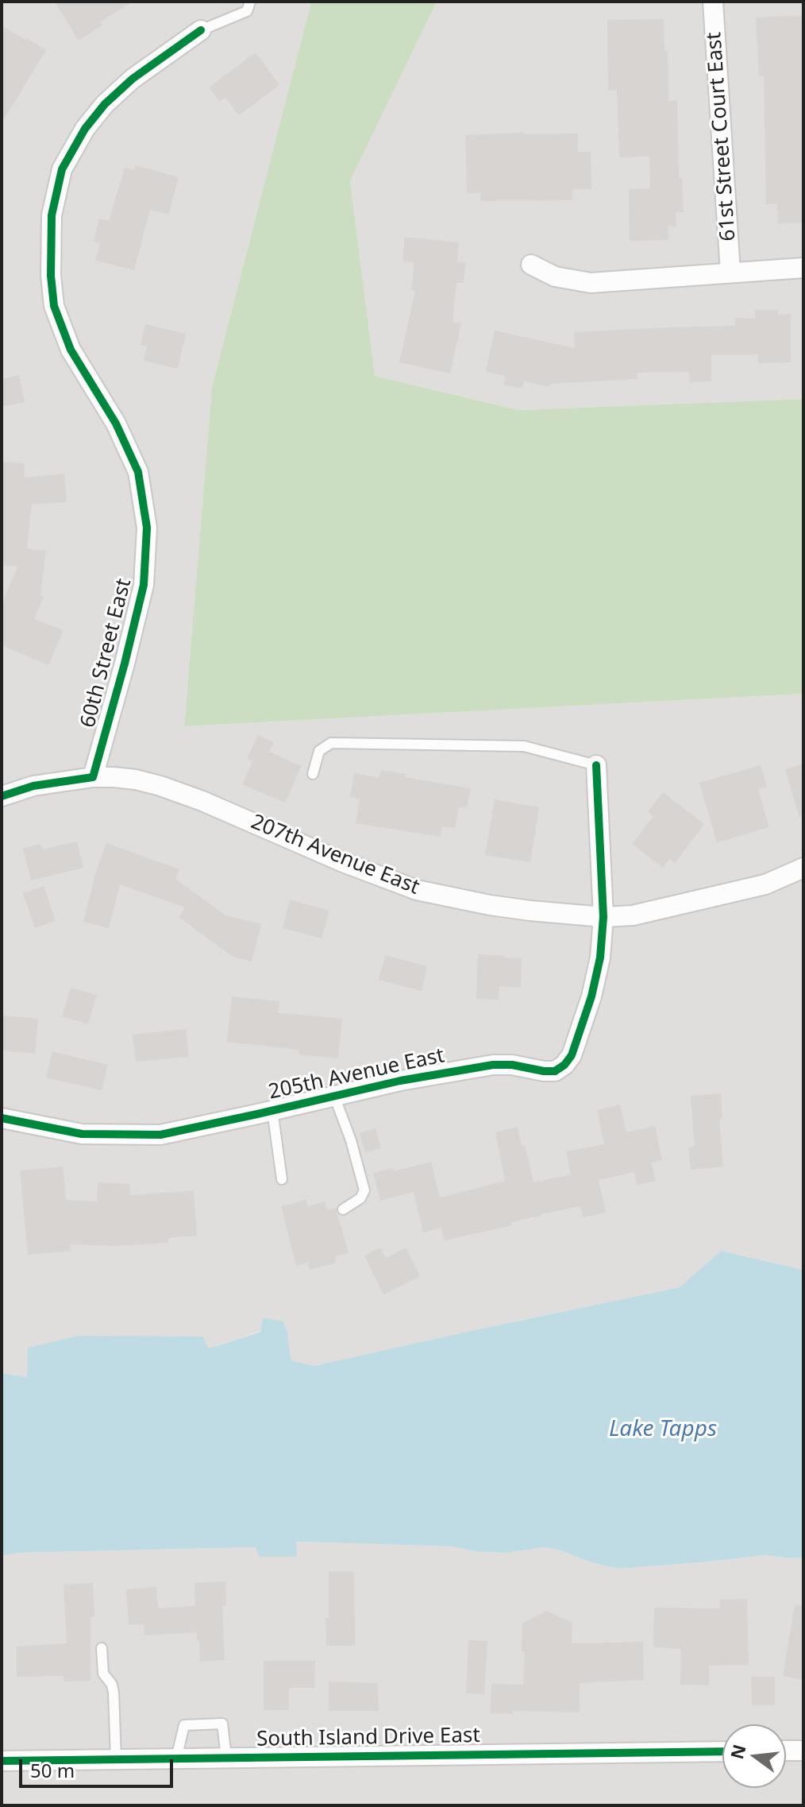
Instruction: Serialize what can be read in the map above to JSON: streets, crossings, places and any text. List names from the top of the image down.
{
  "streets": {
    "street": [
      "61st Street Court East",
      "60th Street East",
      "207th Avenue East",
      "205th Avenue East",
      "South Island Drive East"
    ]
  },
  "crossings": [
    ["60th Street East", "207th Avenue East"],
    ["207th Avenue East", "205th Avenue East"]
  ],
  "water": ["Lake Tapps"],
  "scale_bar": "50 m",
  "north": "left"
}
